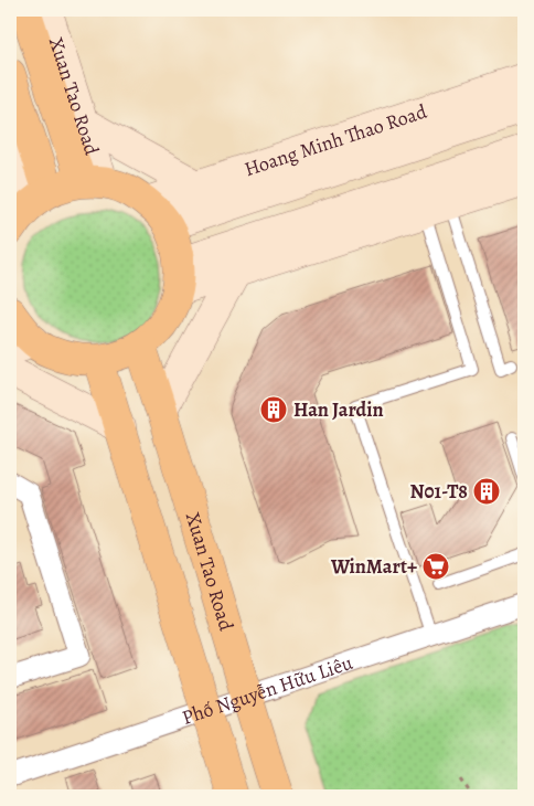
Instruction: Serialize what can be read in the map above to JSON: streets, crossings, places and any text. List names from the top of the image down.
{
  "streets": {
    "main road": ["Xuan Tao Road", "Hoang Minh Thao Road"],
    "street": ["Phố Nguyễn Hữu Liêu"]
  },
  "crossings": [
    ["Xuan Tao Road", "Phố Nguyễn Hữu Liêu"]
  ],
  "places": {
    "building": ["Han Jardin", "N01-T8"],
    "supermarket": ["WinMart+"]
  }
}
